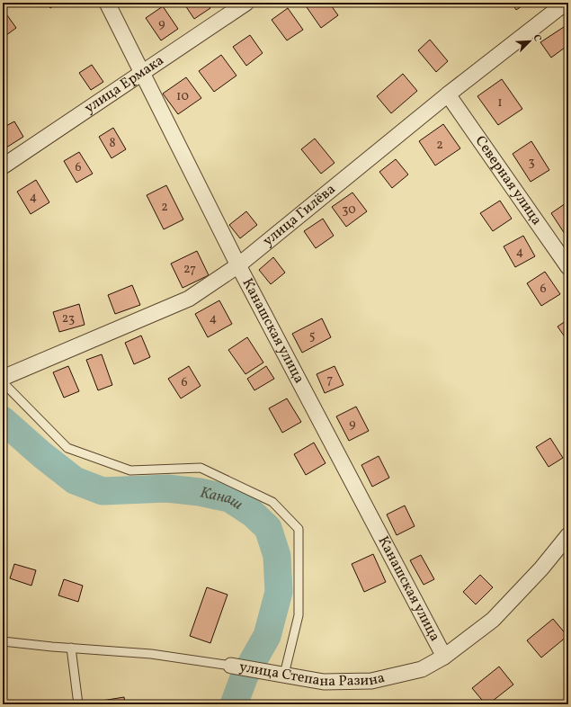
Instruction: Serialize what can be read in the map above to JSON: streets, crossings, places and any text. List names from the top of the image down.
{
  "streets": {
    "street": [
      "улица Ермака",
      "Северная улица",
      "улица Гилёва",
      "Канашская улица",
      "улица Степана Разина"
    ]
  },
  "crossings": [
    ["улица Ермака", "Канашская улица"],
    ["Северная улица", "улица Гилёва"],
    ["улица Гилёва", "Канашская улица"],
    ["Канашская улица", "улица Степана Разина"]
  ],
  "water": ["Канаш"],
  "house_numbers": [
    "9",
    "10",
    "1",
    "8",
    "2",
    "3",
    "6",
    "4",
    "2",
    "30",
    "4",
    "27",
    "6",
    "23",
    "4",
    "5",
    "7",
    "6",
    "9"
  ],
  "north": "top right"
}
